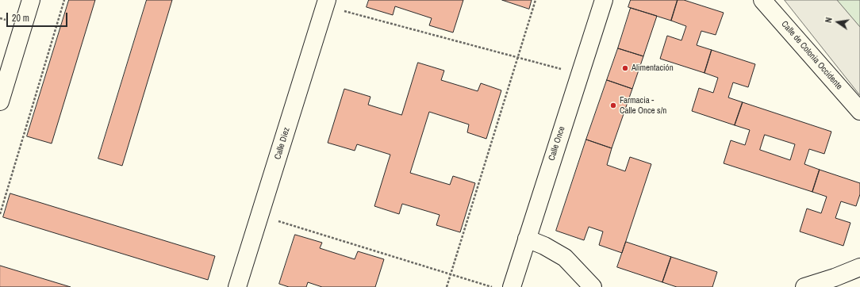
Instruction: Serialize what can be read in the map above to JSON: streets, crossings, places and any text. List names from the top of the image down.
{
  "streets": {
    "street": ["Calle de Colonia Occidente", "Calle Diez", "Calle Once"]
  },
  "places": ["Alimentación", "Farmacia - Calle Once s/n"],
  "scale_bar": "20 m",
  "north": "left"
}
